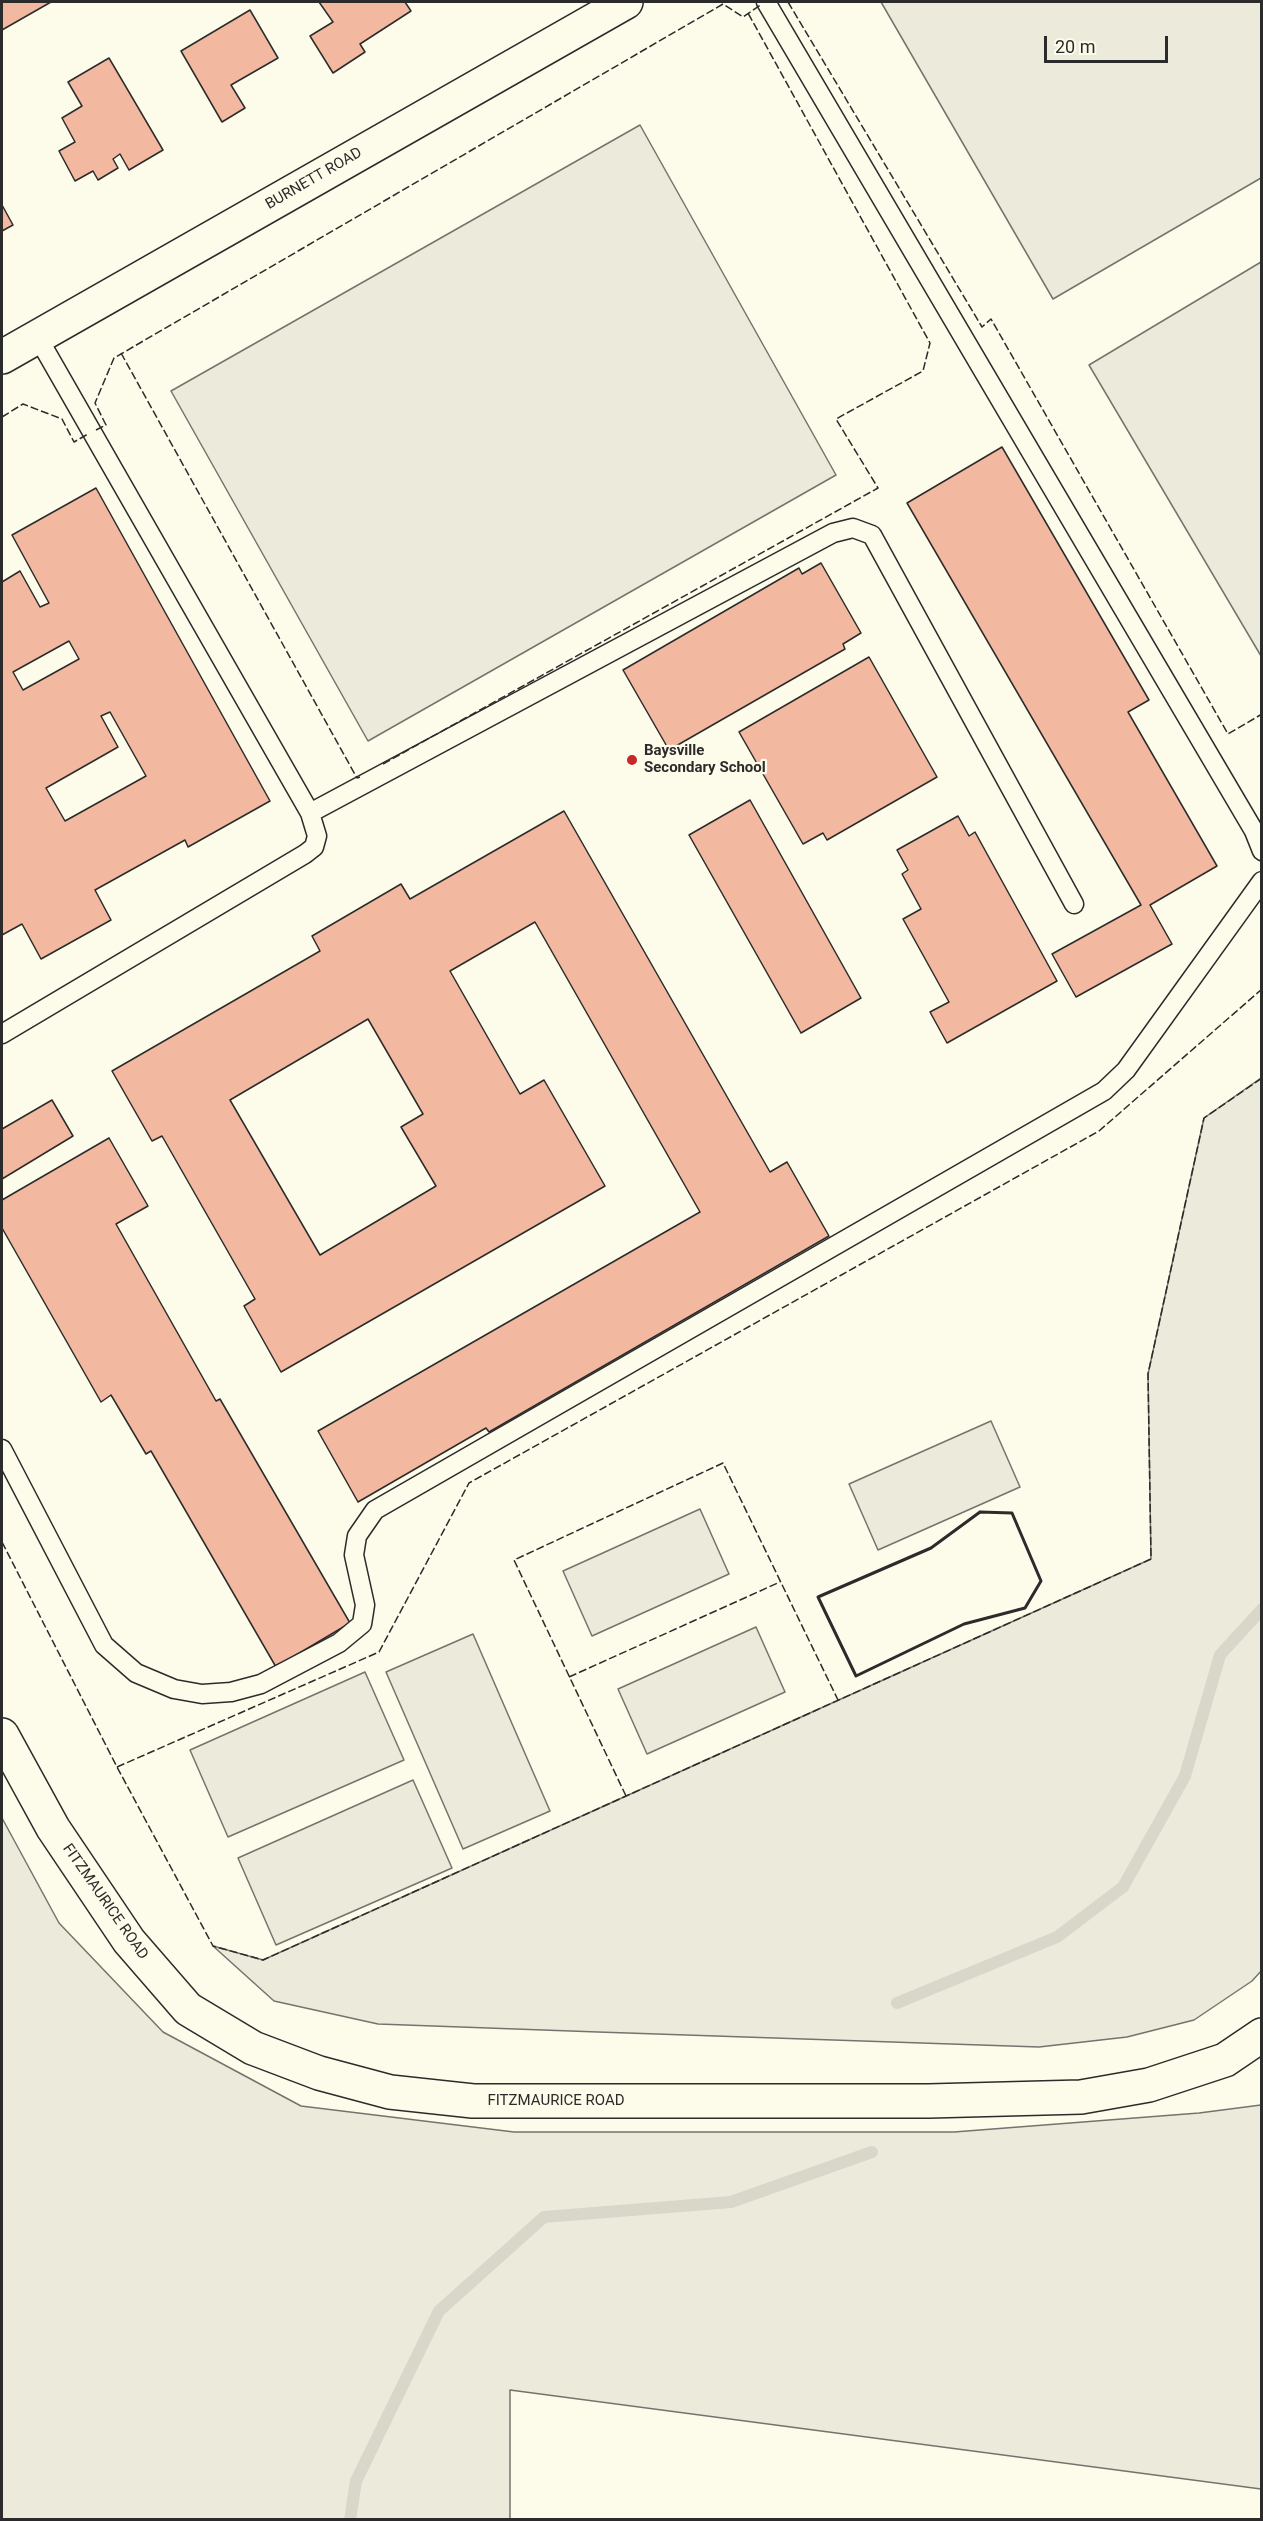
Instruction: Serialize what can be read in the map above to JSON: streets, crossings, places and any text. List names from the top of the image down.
{
  "streets": {
    "street": ["BURNETT ROAD", "FITZMAURICE ROAD"]
  },
  "places": ["Baysville Secondary School"],
  "scale_bar": "20 m"
}
